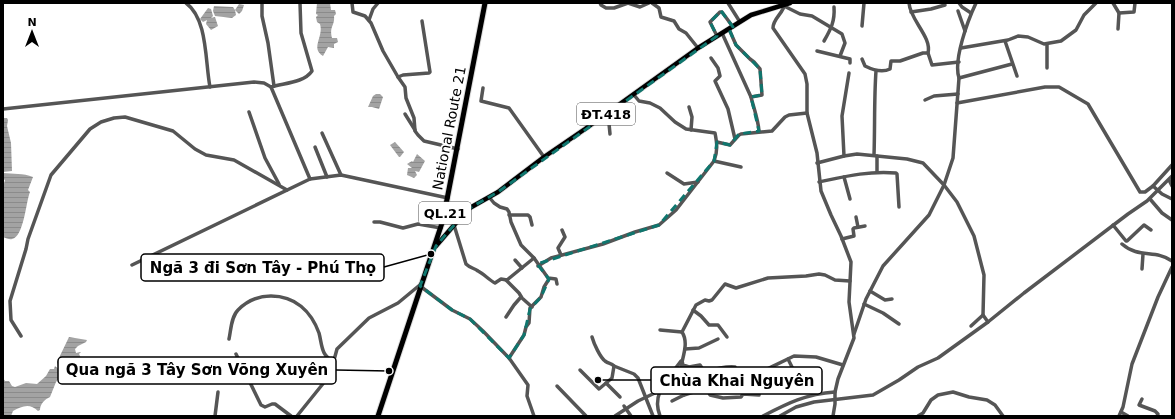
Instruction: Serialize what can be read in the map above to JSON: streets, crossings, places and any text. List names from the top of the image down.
{
  "streets": {
    "highway": ["National Route 21", "QL.21"],
    "main road": ["ĐT.418"]
  },
  "crossings": [
    ["ĐT.418", "National Route 21"]
  ],
  "places": ["Ngã 3 đi Sơn Tây - Phú Thọ", "Qua ngã 3 Tây Sơn Võng Xuyên", "Chùa Khai Nguyên"],
  "north": "top"
}
